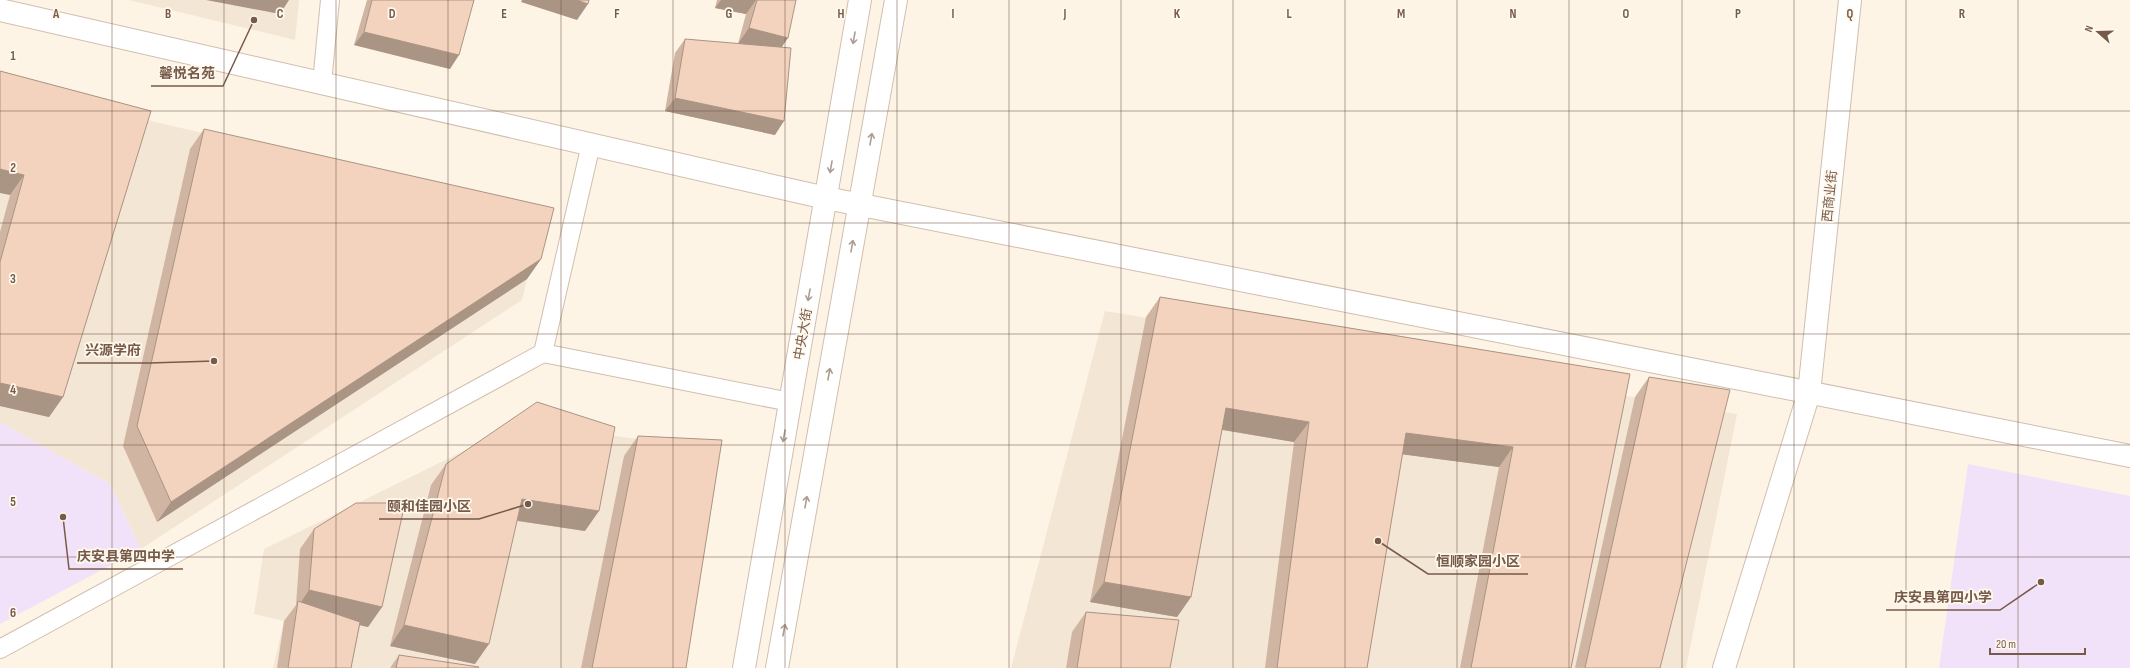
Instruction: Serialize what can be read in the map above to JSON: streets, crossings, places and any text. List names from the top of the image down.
{
  "streets": {
    "street": ["西商业街", "中央大街"]
  },
  "places": [
    "馨悦名苑",
    "兴源学府",
    "颐和佳园小区",
    "庆安县第四中学",
    "恒顺家园小区",
    "庆安县第四小学"
  ],
  "scale_bar": "20 m",
  "north": "left",
  "grid": {
    "columns": [
      "A",
      "B",
      "C",
      "D",
      "E",
      "F",
      "G",
      "H",
      "I",
      "J",
      "K",
      "L",
      "M",
      "N",
      "O",
      "P",
      "Q",
      "R"
    ],
    "rows": [
      "1",
      "2",
      "3",
      "4",
      "5",
      "6"
    ]
  }
}
